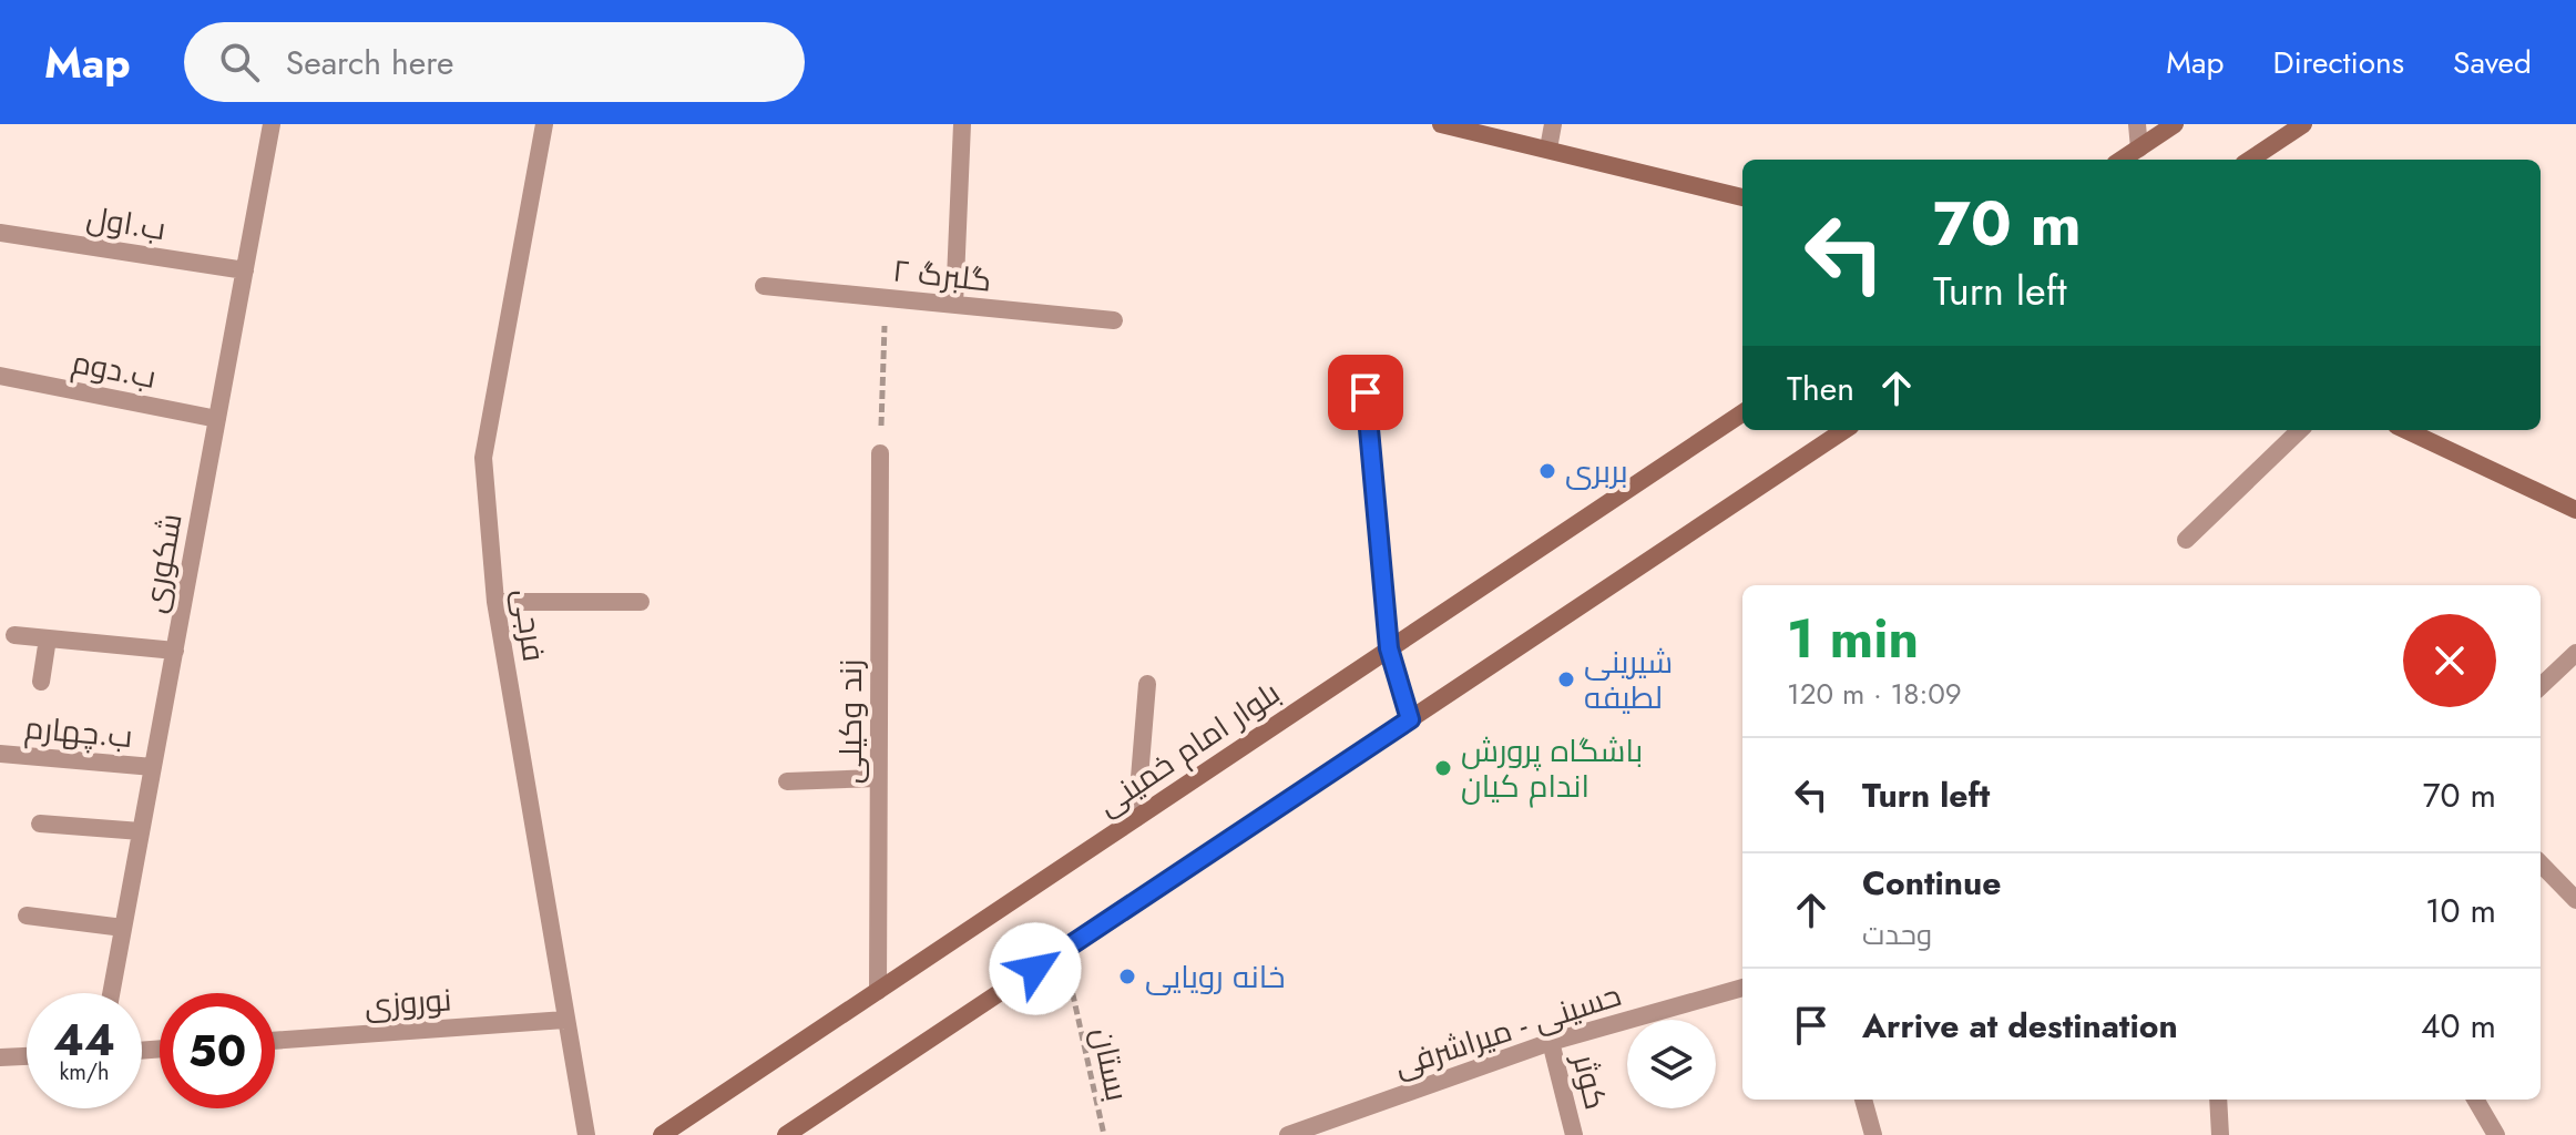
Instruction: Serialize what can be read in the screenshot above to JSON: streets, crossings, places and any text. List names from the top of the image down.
{
  "streets": {
    "main road": ["بلوار امام خمینی"],
    "street": [
      "ب.اول",
      "گلبرگ ۲",
      "ب.دوم",
      "شکوری",
      "فرجی",
      "زند وکیلی",
      "ب.چهارم",
      "نوروزی",
      "حسینی - میراشرفی",
      "کوثر"
    ],
    "path": ["بستان"]
  },
  "crossings": [
    ["ب.اول", "شکوری"],
    ["ب.دوم", "شکوری"],
    ["شکوری", "ب.چهارم"],
    ["فرجی", "نوروزی"],
    ["زند وکیلی", "بلوار امام خمینی"],
    ["حسینی - میراشرفی", "کوثر"]
  ],
  "places": [
    "بربری",
    "شیرینی لطیفه",
    "باشگاه پرورش اندام کیان",
    "خانه رویایی"
  ],
  "page": {
    "header": "Map",
    "search": "Search here",
    "nav": ["Map", "Directions", "Saved"],
    "turn": ["70 m", "Turn left"],
    "then": "Then",
    "heading": ["1 min", "120 m · 18:09"],
    "list": [
      {
        "name": "Turn left",
        "value": "70 m"
      },
      {
        "name": "Continue",
        "note": "وحدت",
        "value": "10 m"
      },
      {
        "name": "Arrive at destination",
        "value": "40 m"
      }
    ],
    "speed": "44 km/h",
    "limit": "50"
  }
}
